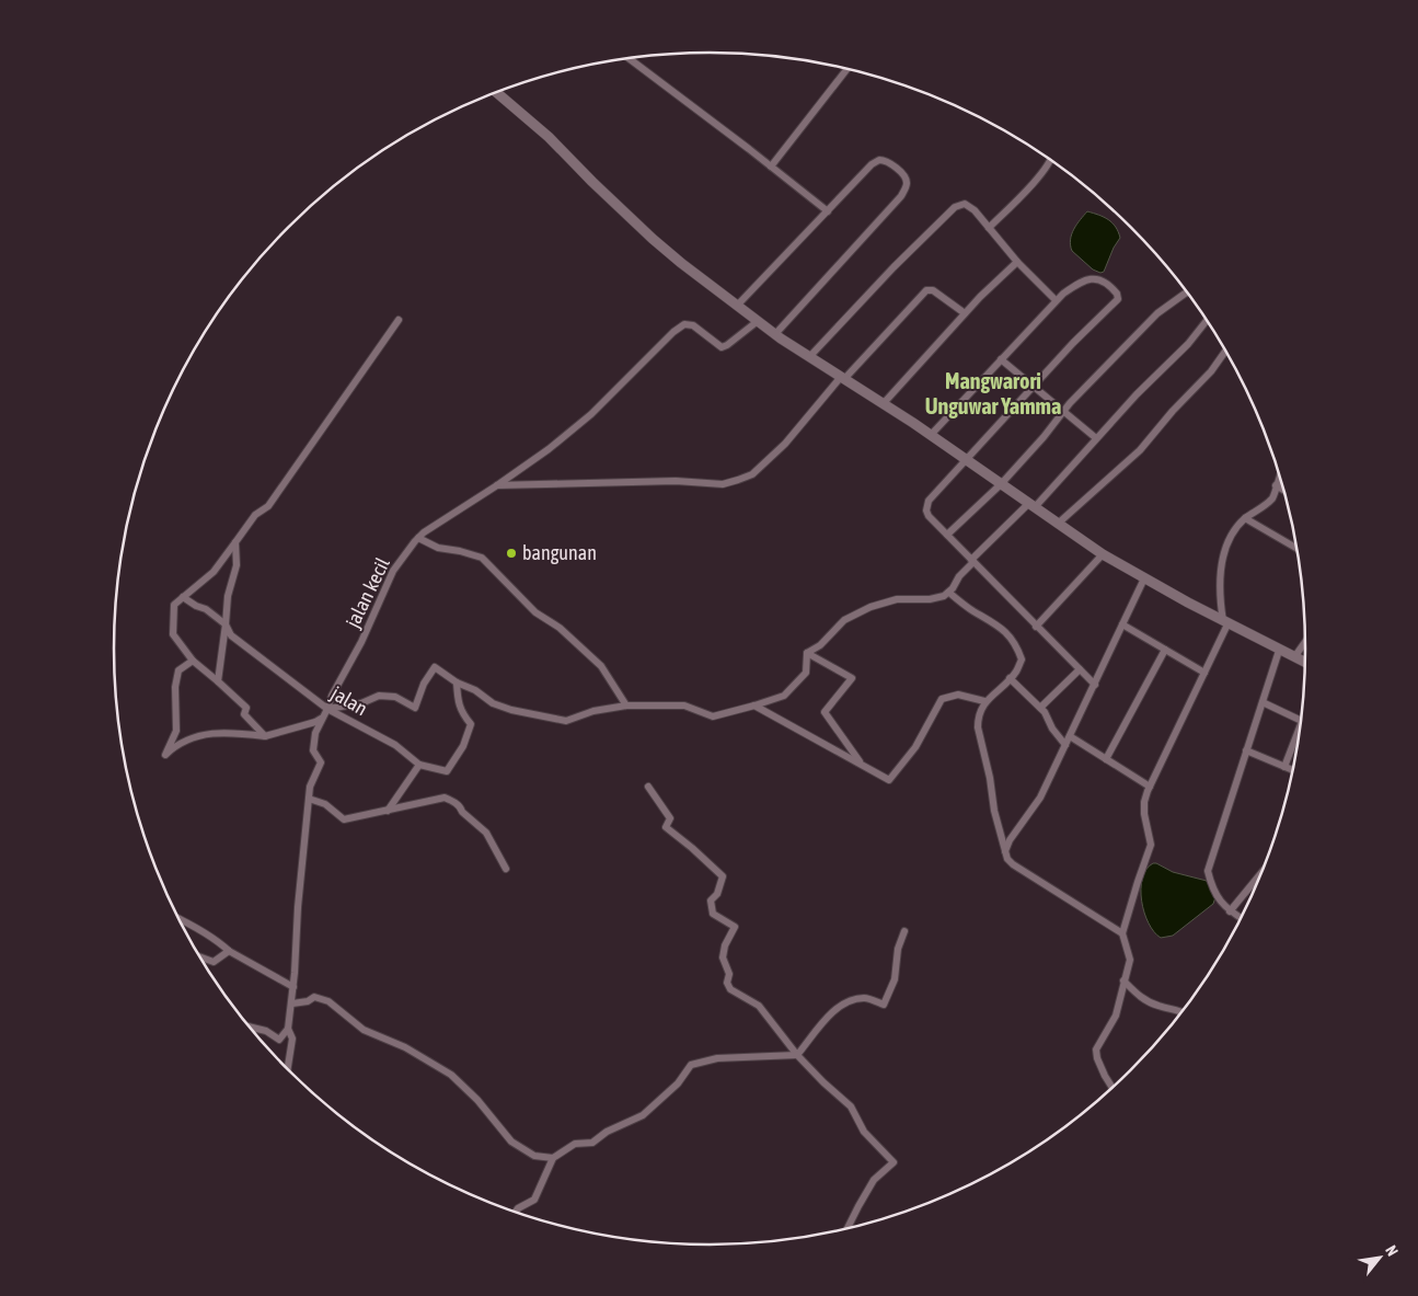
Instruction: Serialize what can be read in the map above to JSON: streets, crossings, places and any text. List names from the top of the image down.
{
  "streets": {
    "street": ["jalan kecil", "jalan"]
  },
  "crossings": [
    ["jalan kecil", "jalan"]
  ],
  "districts": ["Mangwarori Unguwar Yamma"],
  "places": ["bangunan"],
  "north": "top right"
}
